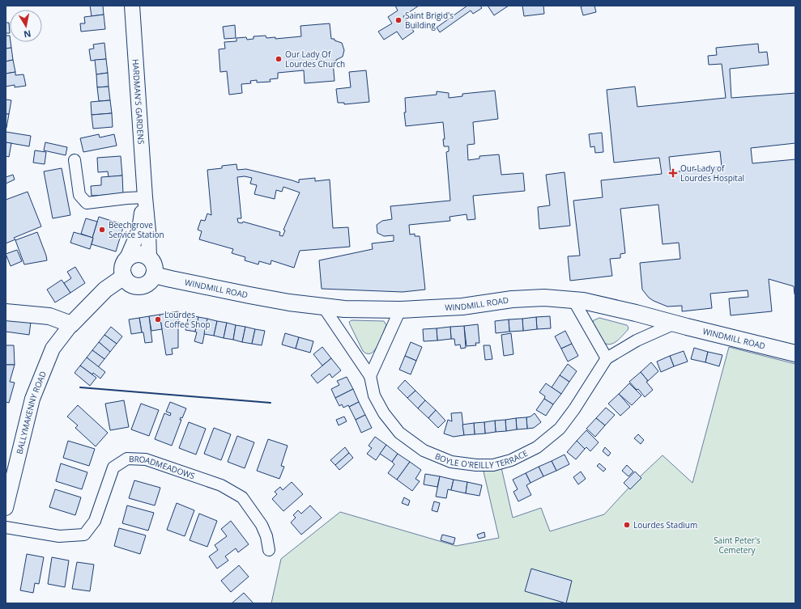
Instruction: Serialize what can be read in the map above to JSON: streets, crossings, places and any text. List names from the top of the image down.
{
  "streets": {
    "main road": ["WINDMILL ROAD"],
    "street": [
      "HARDMAN'S GARDENS",
      "BALLYMAKENNY ROAD",
      "BOYLE O'REILLY TERRACE",
      "BROADMEADOWS"
    ]
  },
  "crossings": [
    ["HARDMAN'S GARDENS", "WINDMILL ROAD"],
    ["WINDMILL ROAD", "BOYLE O'REILLY TERRACE"]
  ],
  "parks": ["Saint Peter's Cemetery"],
  "places": {
    "other": [
      "Saint Brigid's Building",
      "Our Lady Of Lourdes Church",
      "Beechgrove Service Station",
      "Lourdes Coffee Shop",
      "Lourdes Stadium"
    ],
    "health": ["Our Lady of Lourdes Hospital"]
  },
  "north": "bottom"
}
